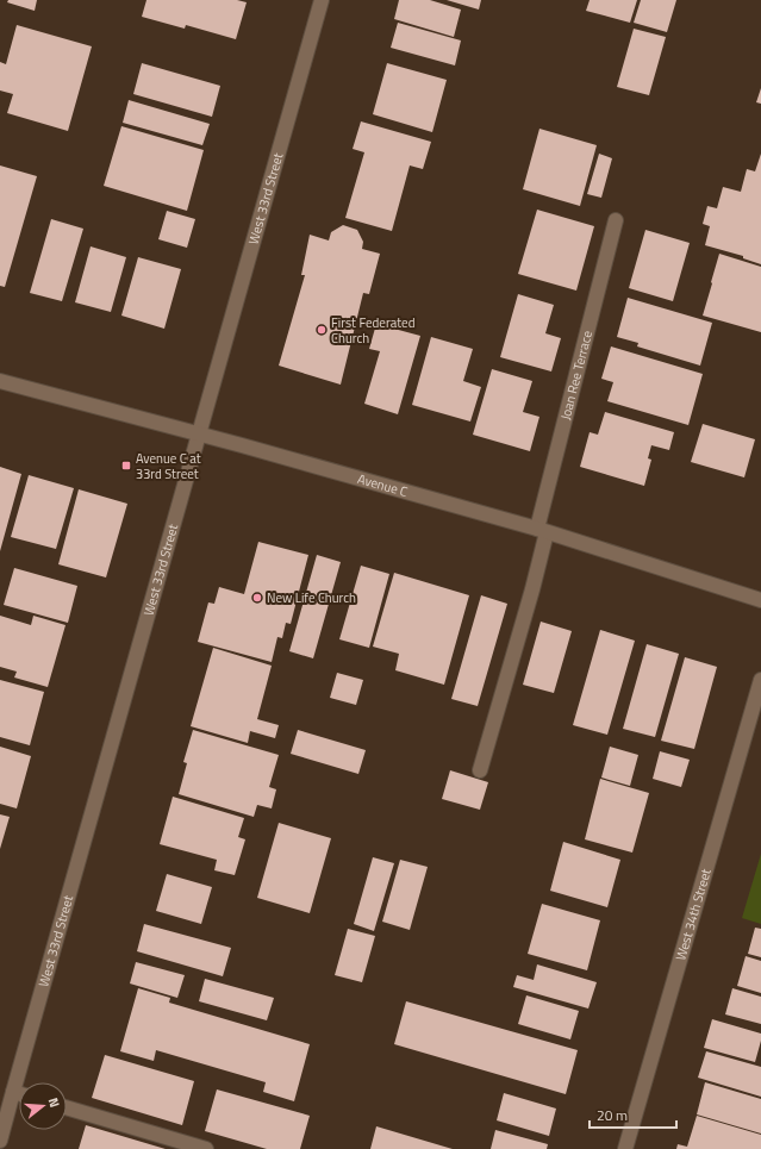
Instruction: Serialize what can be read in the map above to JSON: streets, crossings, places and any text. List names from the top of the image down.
{
  "streets": {
    "street": [
      "West 33rd Street",
      "Joan Ree Terrace",
      "Avenue C",
      "West 34th Street"
    ]
  },
  "crossings": [
    ["West 33rd Street", "Avenue C"],
    ["Joan Ree Terrace", "Avenue C"]
  ],
  "places": {
    "other": ["First Federated Church", "New Life Church"],
    "transit": ["Avenue C at 33rd Street"]
  },
  "scale_bar": "20 m",
  "north": "right"
}
